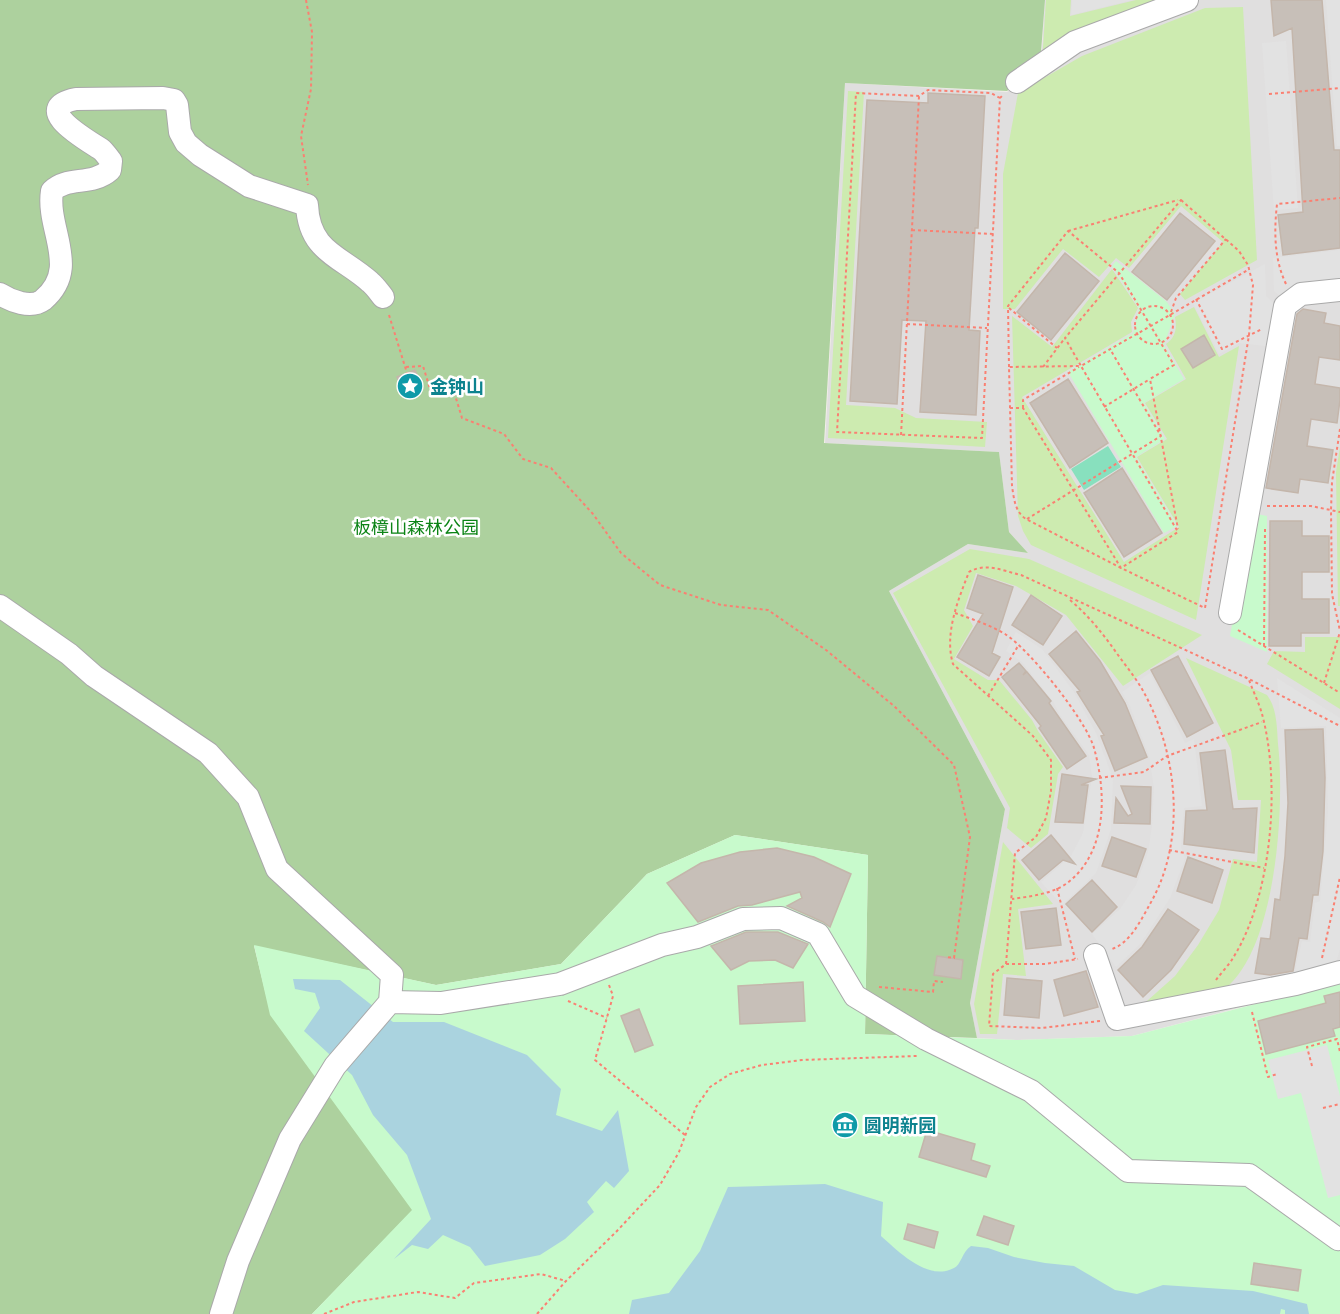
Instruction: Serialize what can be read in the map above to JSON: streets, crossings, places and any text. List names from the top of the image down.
{
  "parks": ["板樟山森林公园"],
  "places": {
    "place": ["金钟山"],
    "museum": ["圆明新园"]
  }
}
